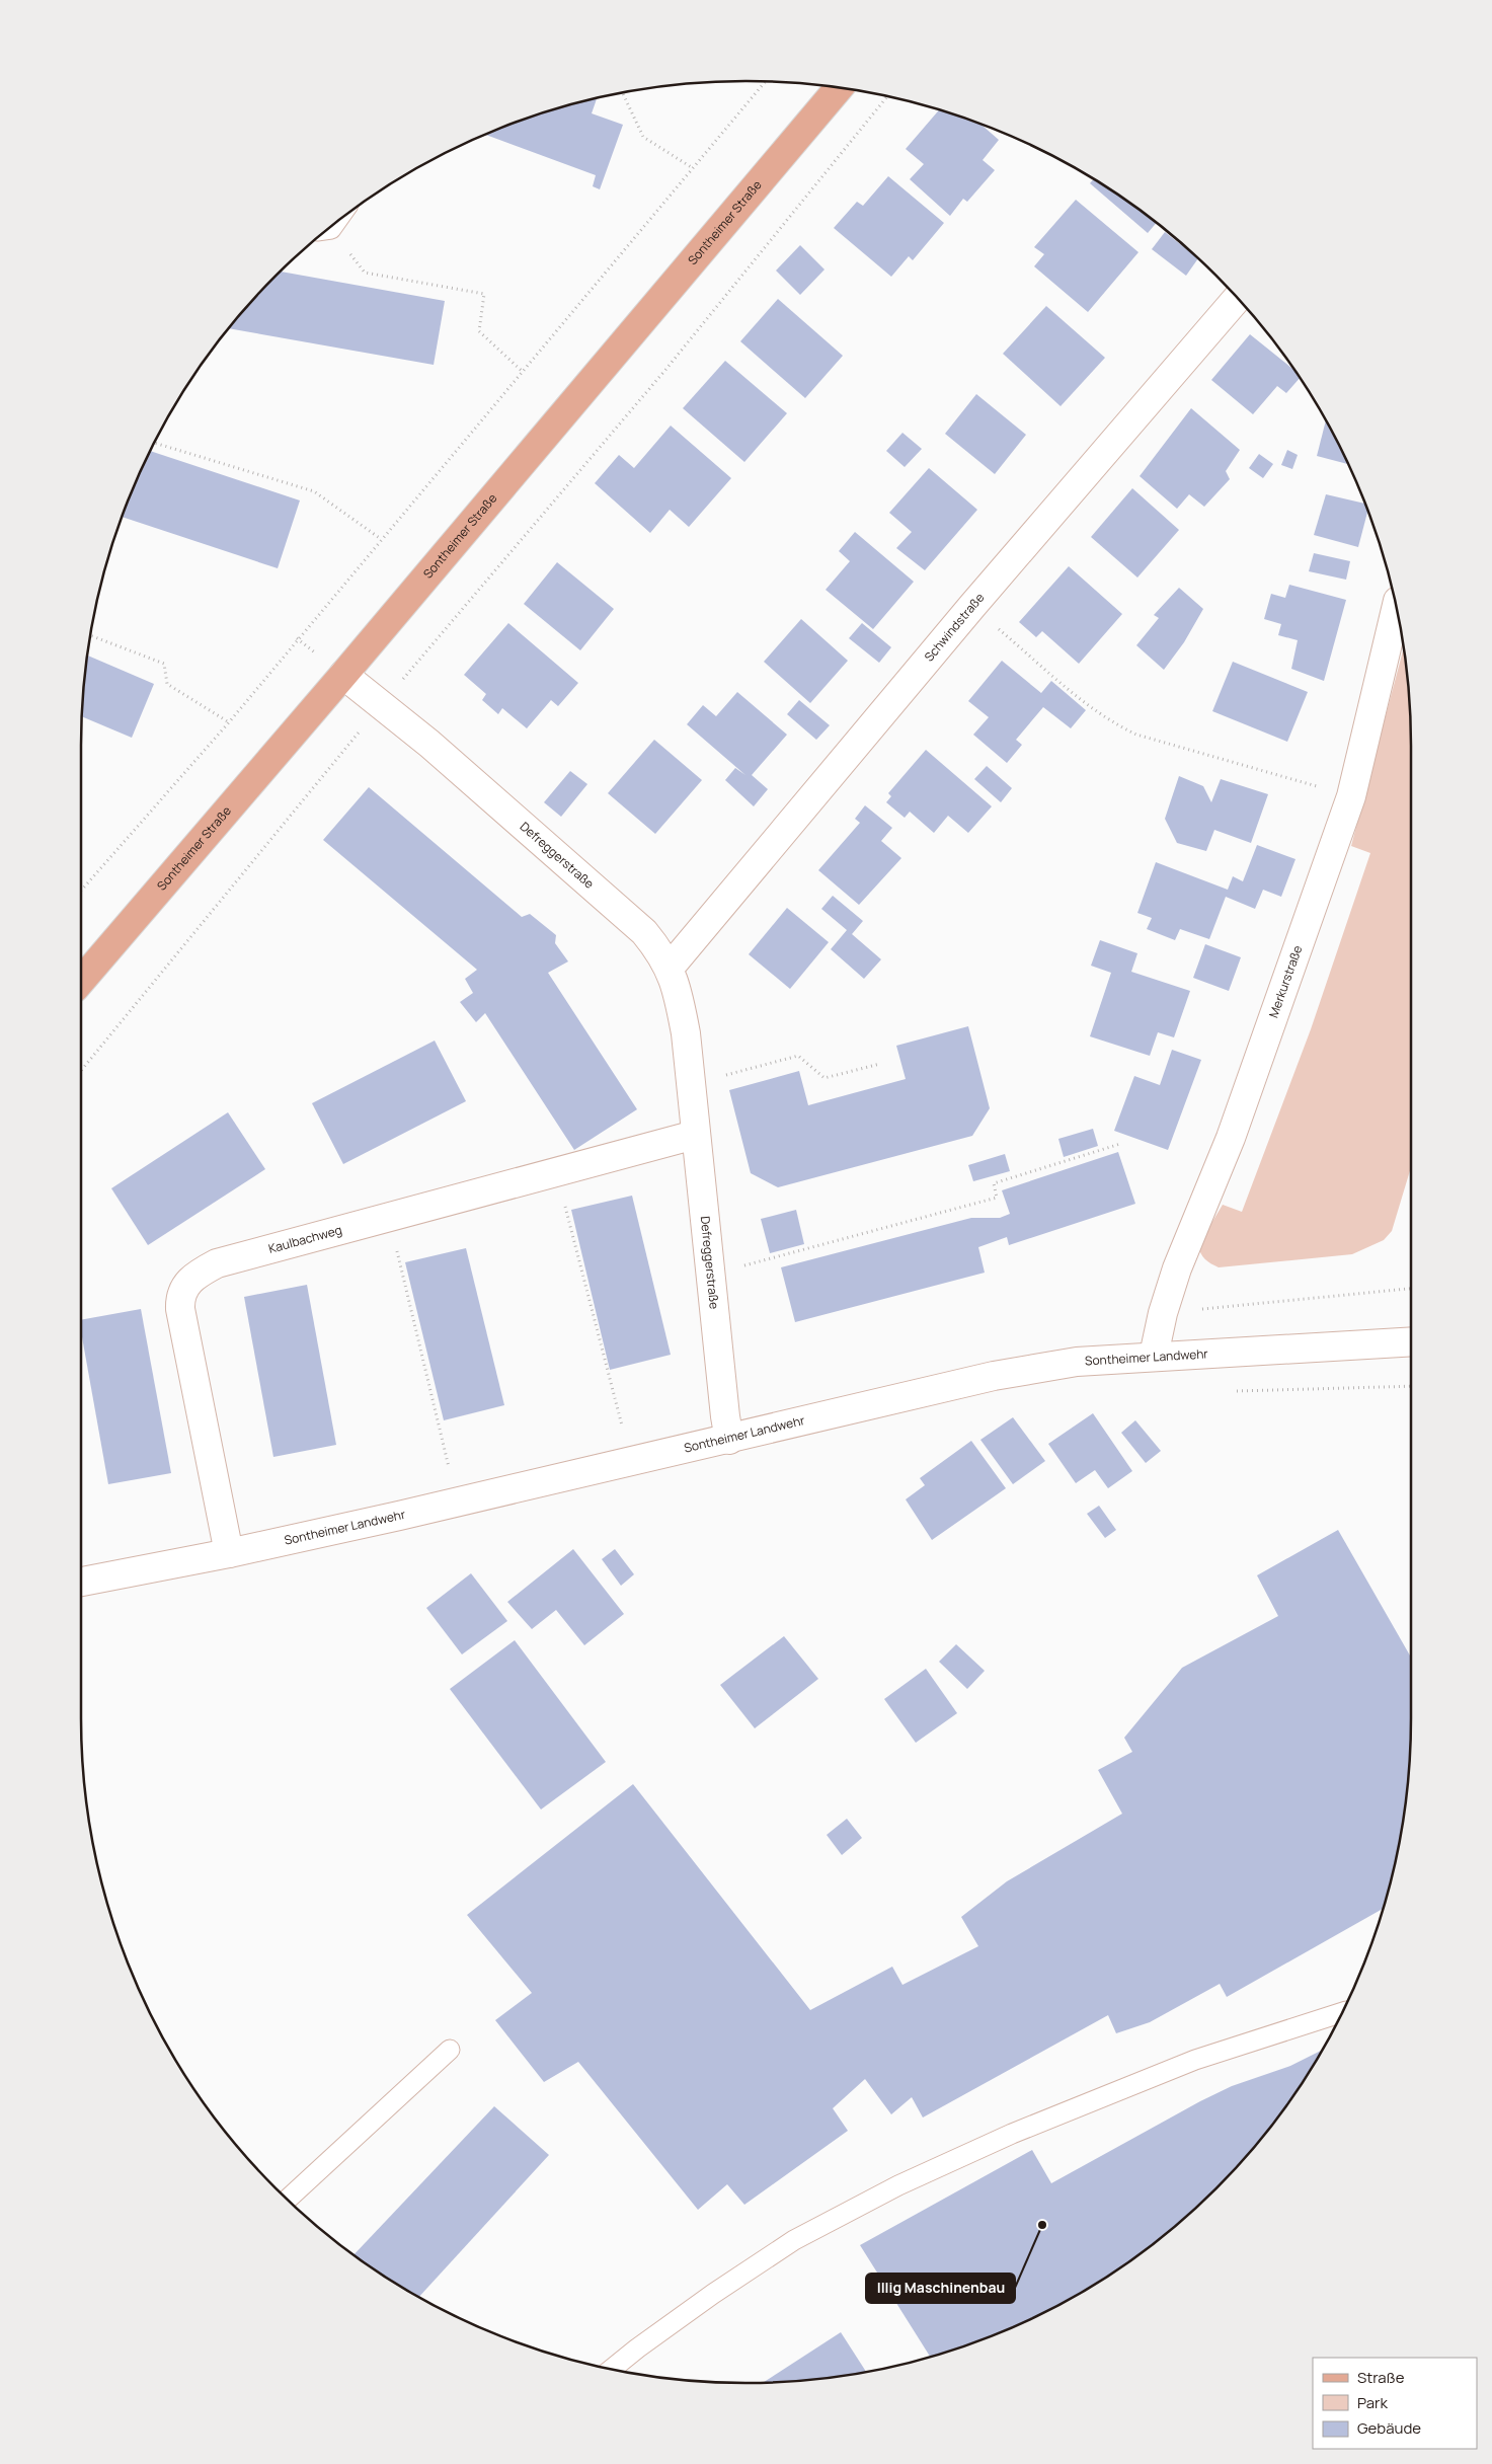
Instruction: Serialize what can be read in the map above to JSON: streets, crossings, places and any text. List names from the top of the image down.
{
  "streets": {
    "main road": ["Sontheimer Straße"],
    "street": [
      "Schwindstraße",
      "Defreggerstraße",
      "Merkurstraße",
      "Kaulbachweg",
      "Sontheimer Landwehr"
    ]
  },
  "crossings": [
    ["Sontheimer Straße", "Defreggerstraße"],
    ["Schwindstraße", "Defreggerstraße"],
    ["Defreggerstraße", "Kaulbachweg"],
    ["Defreggerstraße", "Sontheimer Landwehr"],
    ["Merkurstraße", "Sontheimer Landwehr"],
    ["Kaulbachweg", "Sontheimer Landwehr"]
  ],
  "places": ["Illig Maschinenbau"],
  "legend": ["Straße", "Park", "Gebäude"]
}
